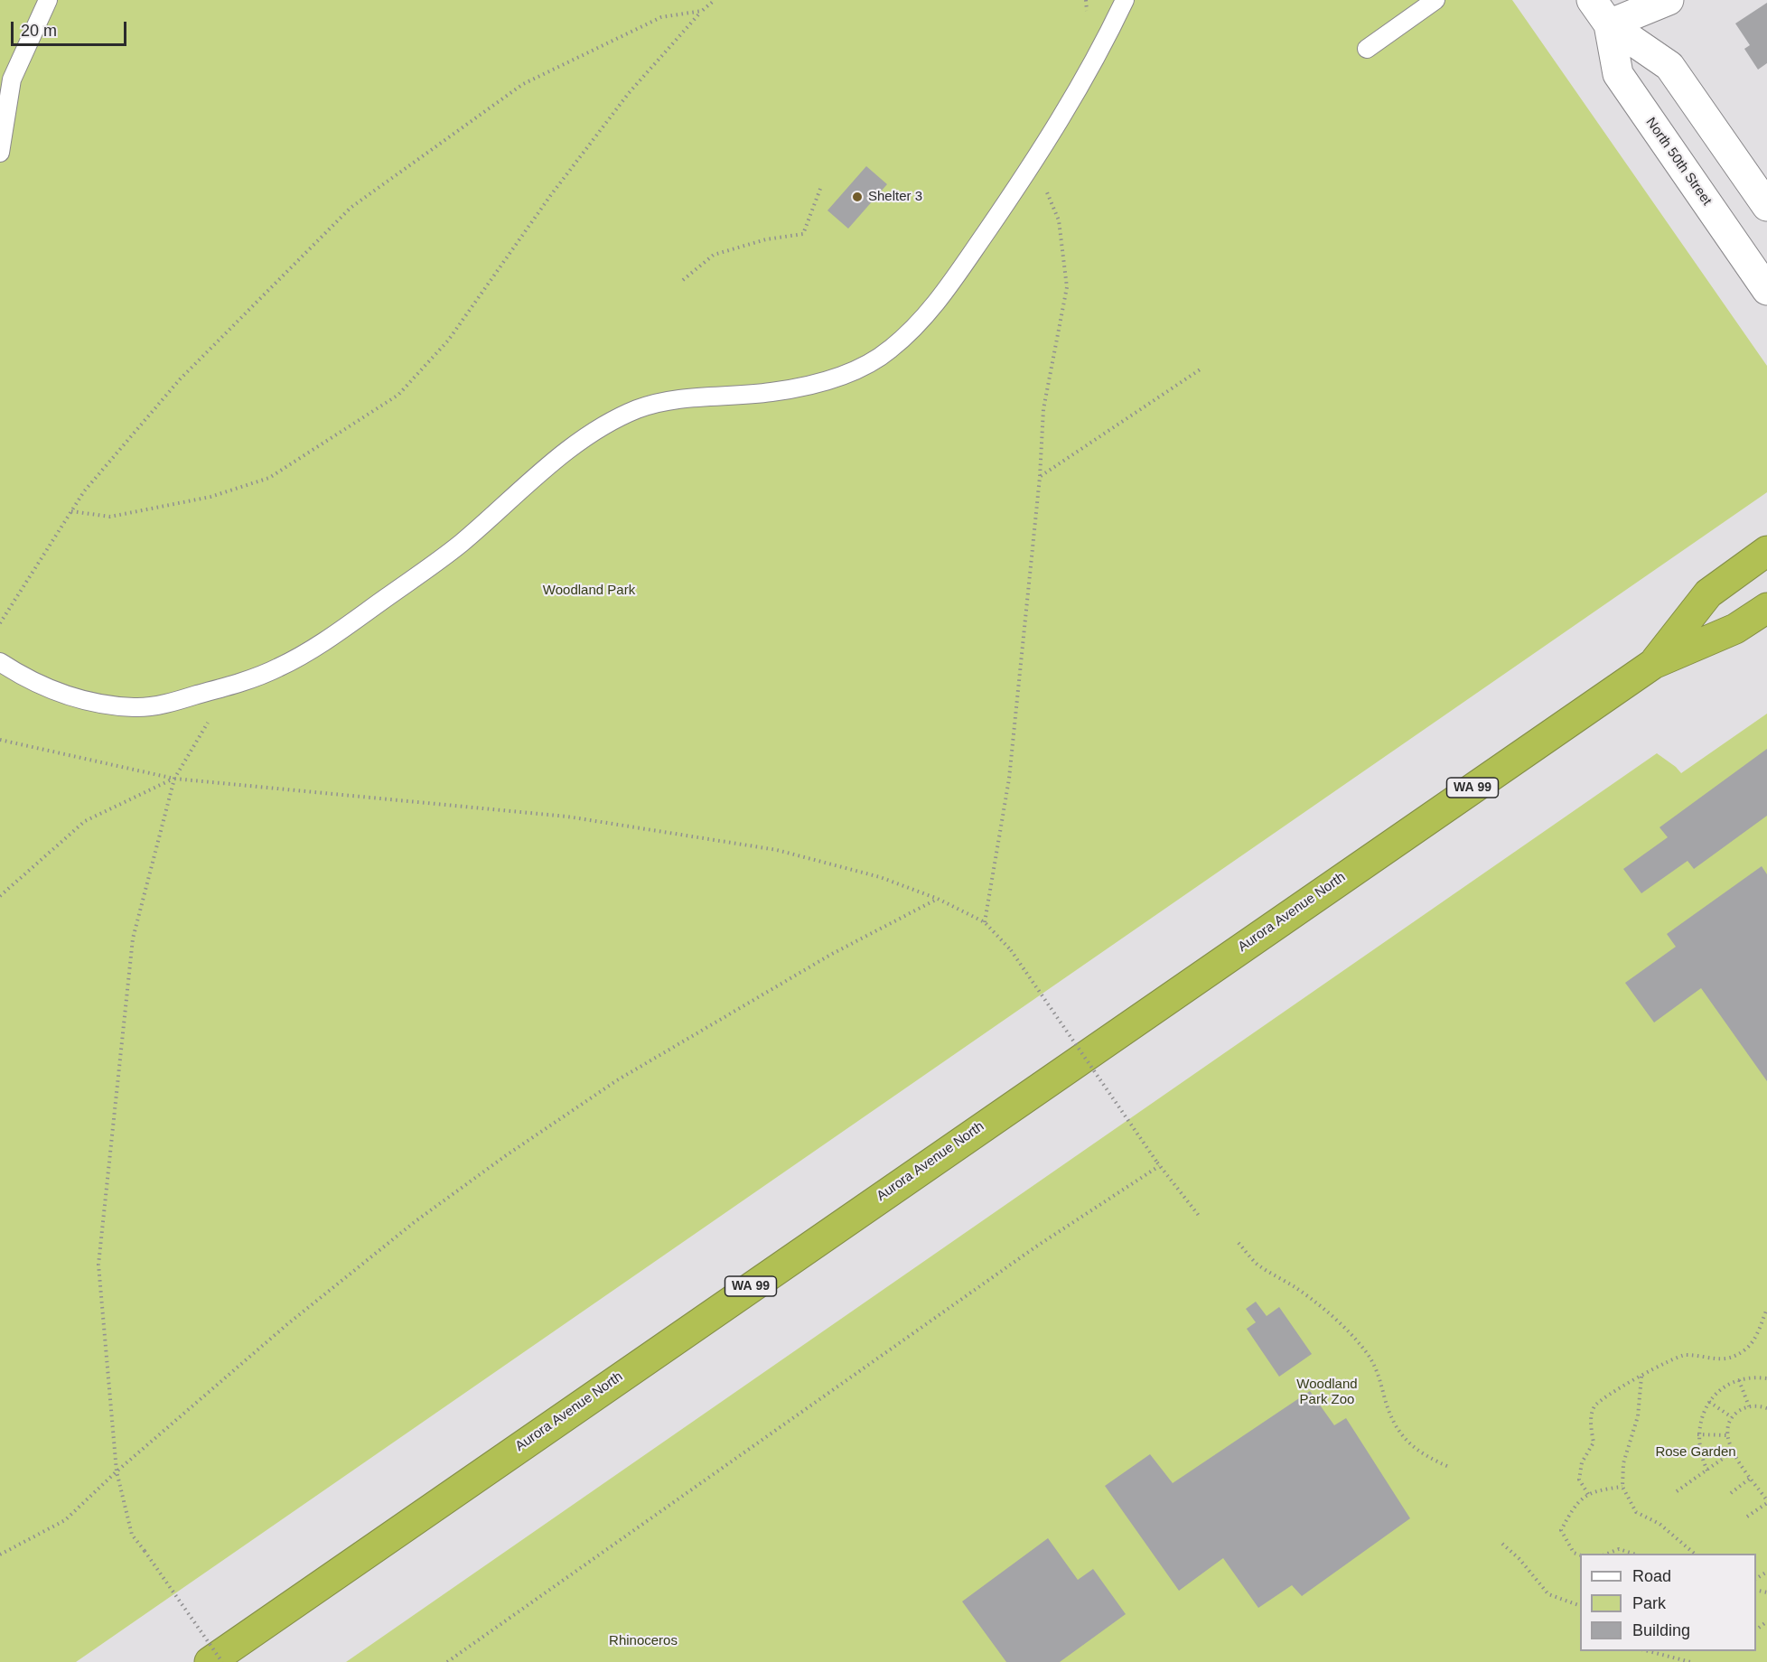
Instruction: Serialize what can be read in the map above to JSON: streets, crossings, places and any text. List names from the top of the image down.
{
  "streets": {
    "highway": ["WA 99", "Aurora Avenue North"],
    "street": ["North 50th Street"]
  },
  "parks": [
    "Woodland Park",
    "Woodland Park Zoo",
    "Rose Garden",
    "Rhinoceros"
  ],
  "places": ["Shelter 3"],
  "legend": ["Road", "Park", "Building"],
  "scale_bar": "20 m"
}
